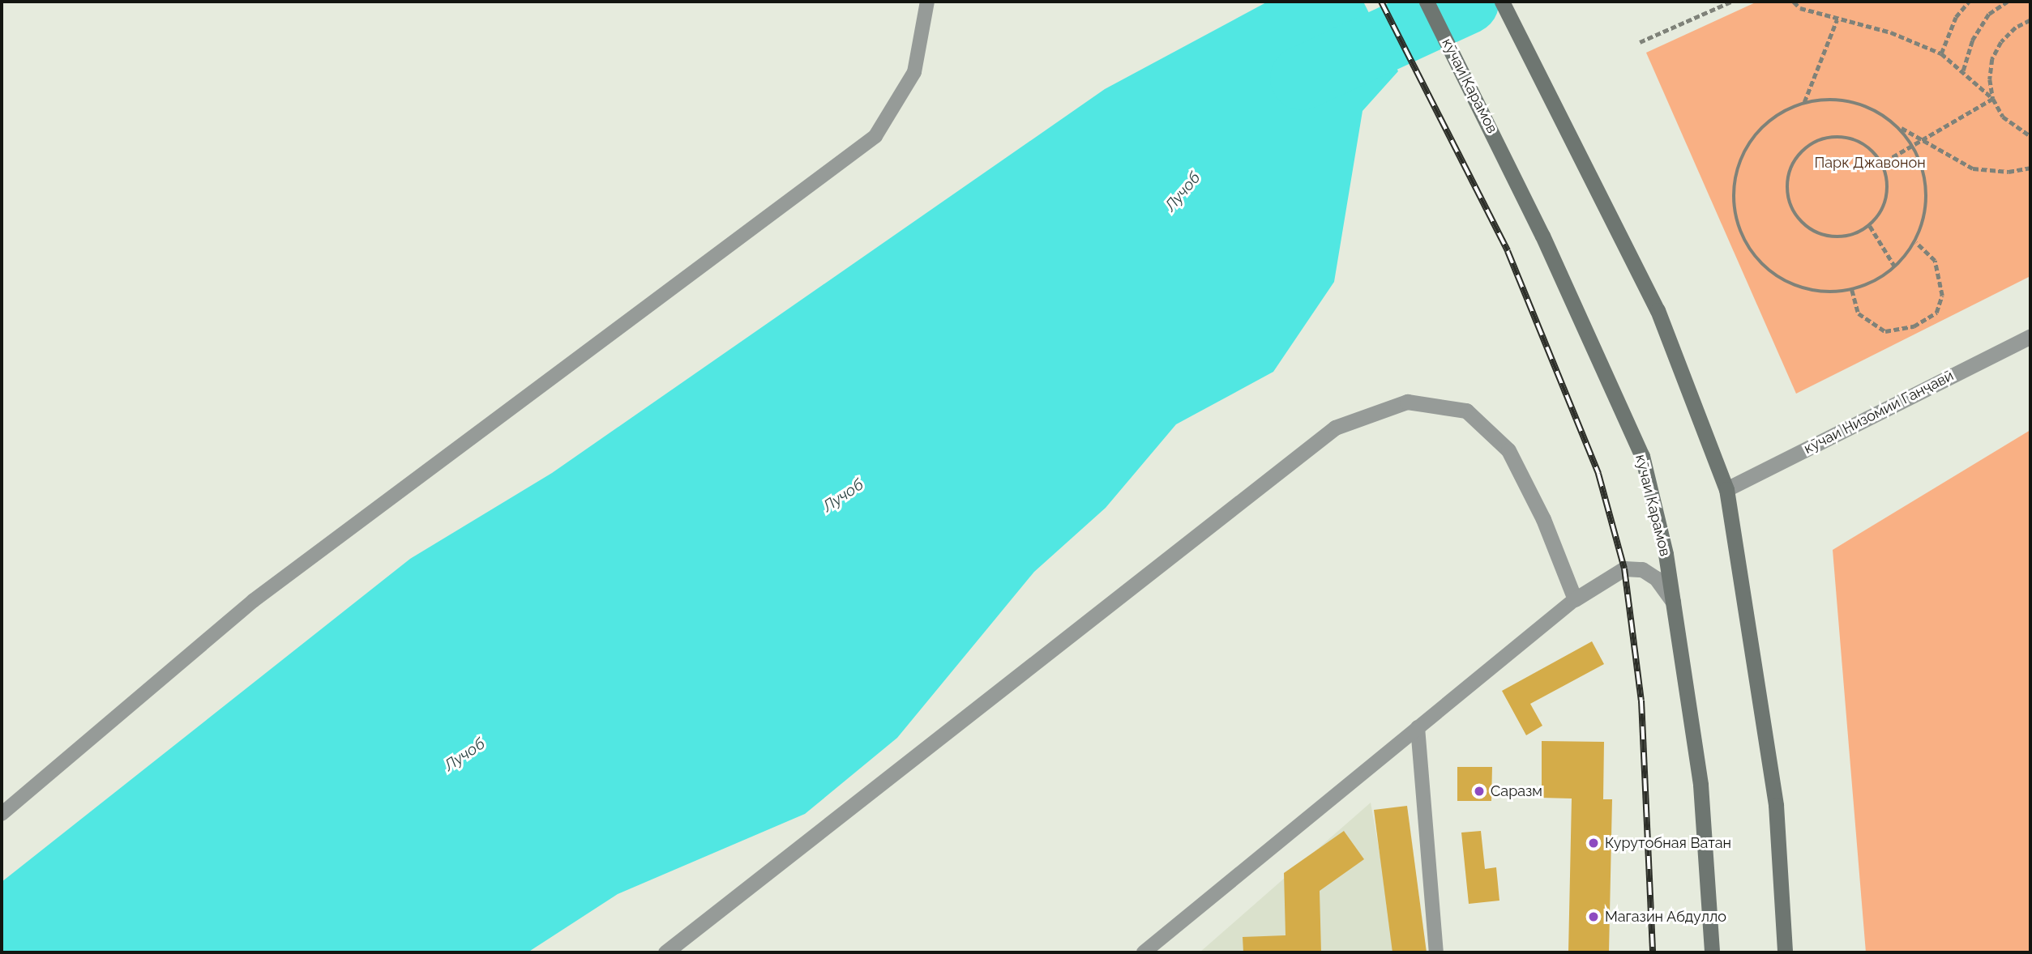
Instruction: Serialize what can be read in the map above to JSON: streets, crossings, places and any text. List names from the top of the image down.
{
  "streets": {
    "main road": ["кӯчаи Карамов"],
    "street": ["кӯчаи Низомии Ганҷавӣ"]
  },
  "water": ["Лучоб"],
  "parks": ["Парк Джавонон"],
  "places": ["Саразм", "Курутобная Ватан", "Магазин Абдулло"]
}
